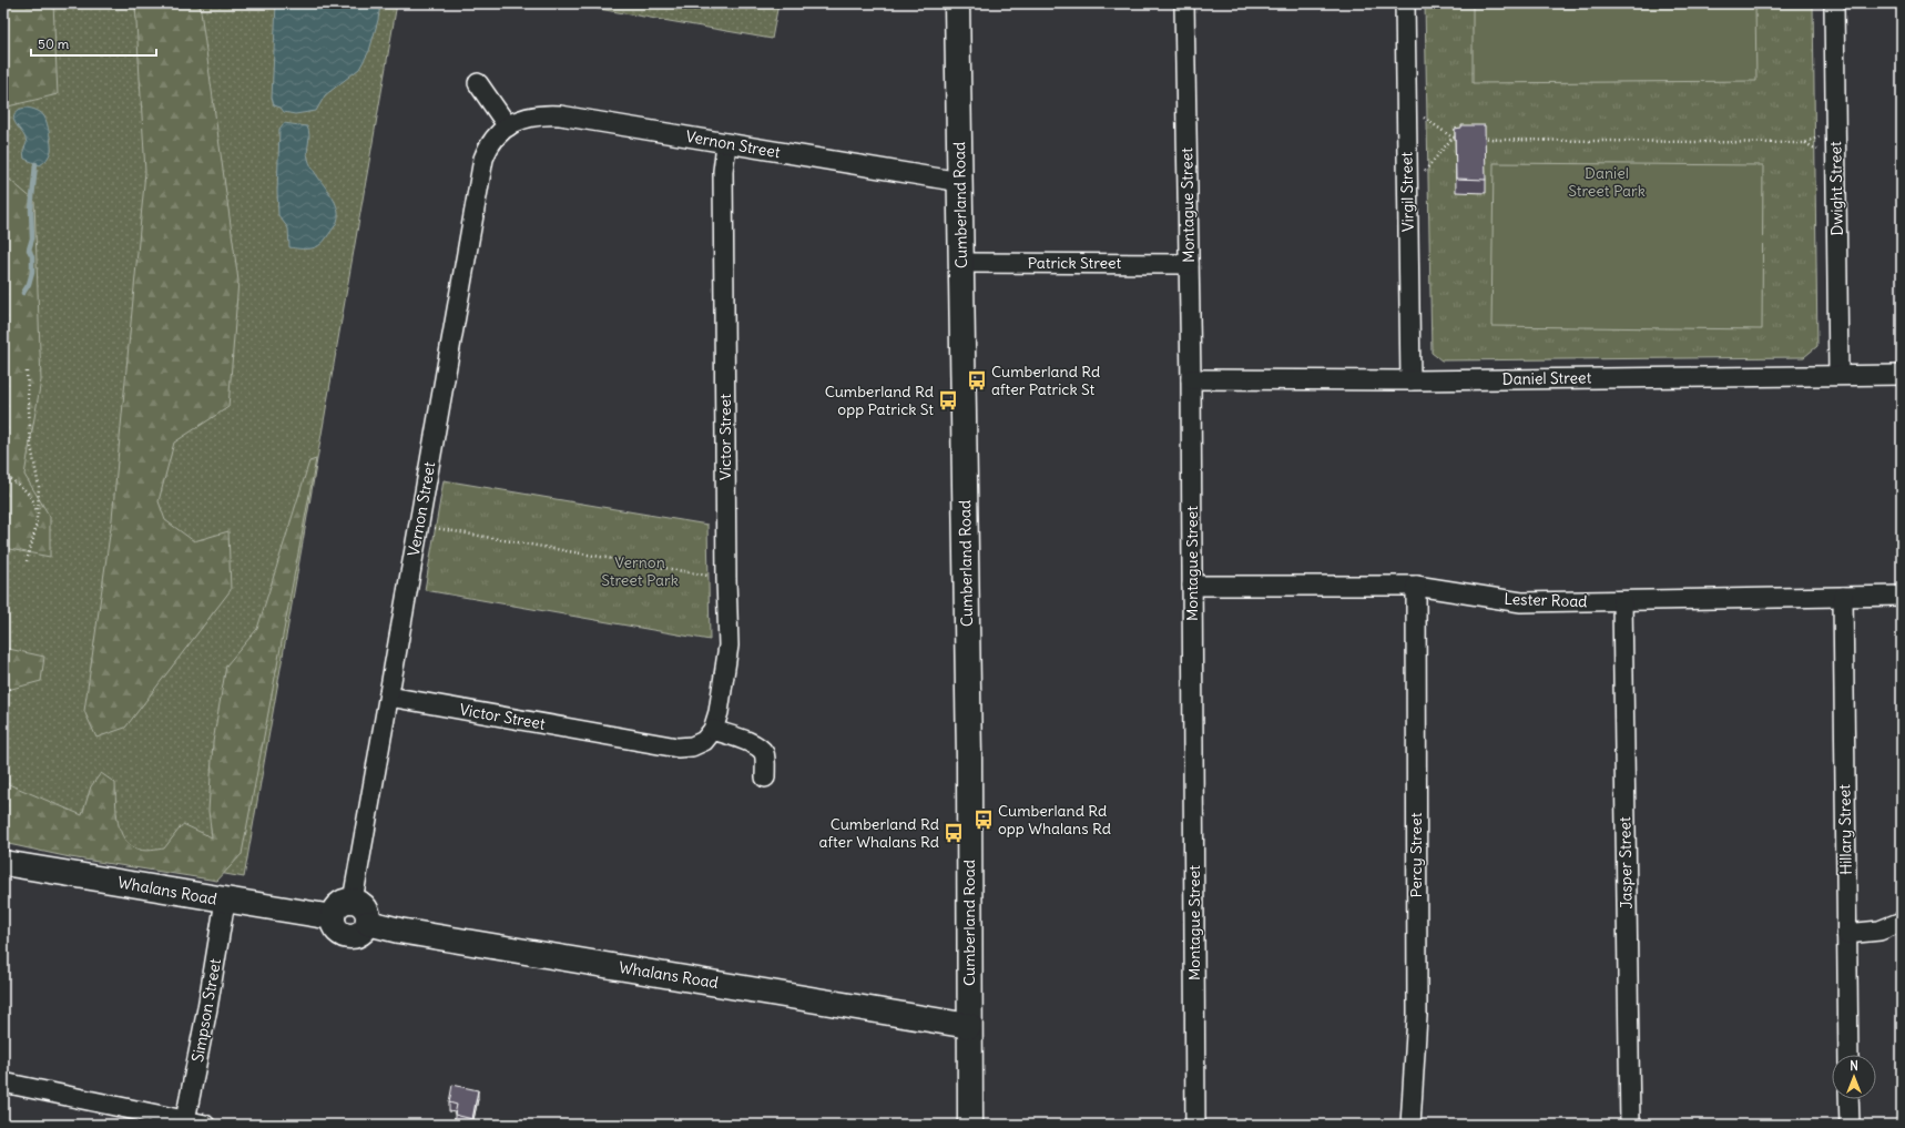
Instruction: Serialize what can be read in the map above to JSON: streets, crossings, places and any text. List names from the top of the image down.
{
  "streets": {
    "street": [
      "Vernon Street",
      "Dwight Street",
      "Virgil Street",
      "Cumberland Road",
      "Montague Street",
      "Patrick Street",
      "Daniel Street",
      "Victor Street",
      "Lester Road",
      "Hillary Street",
      "Percy Street",
      "Jasper Street",
      "Whalans Road",
      "Simpson Street"
    ]
  },
  "crossings": [
    ["Vernon Street", "Cumberland Road"],
    ["Vernon Street", "Victor Street"],
    ["Vernon Street", "Whalans Road"],
    ["Dwight Street", "Daniel Street"],
    ["Virgil Street", "Daniel Street"],
    ["Cumberland Road", "Patrick Street"],
    ["Cumberland Road", "Whalans Road"],
    ["Montague Street", "Patrick Street"],
    ["Montague Street", "Daniel Street"],
    ["Montague Street", "Lester Road"],
    ["Lester Road", "Hillary Street"],
    ["Lester Road", "Percy Street"],
    ["Lester Road", "Jasper Street"],
    ["Whalans Road", "Simpson Street"]
  ],
  "parks": ["Daniel Street Park", "Vernon Street Park"],
  "places": {
    "bus stop": [
      "Cumberland Rd after Patrick St",
      "Cumberland Rd opp Patrick St",
      "Cumberland Rd opp Whalans Rd",
      "Cumberland Rd after Whalans Rd"
    ]
  },
  "scale_bar": "50 m",
  "north": "top"
}
